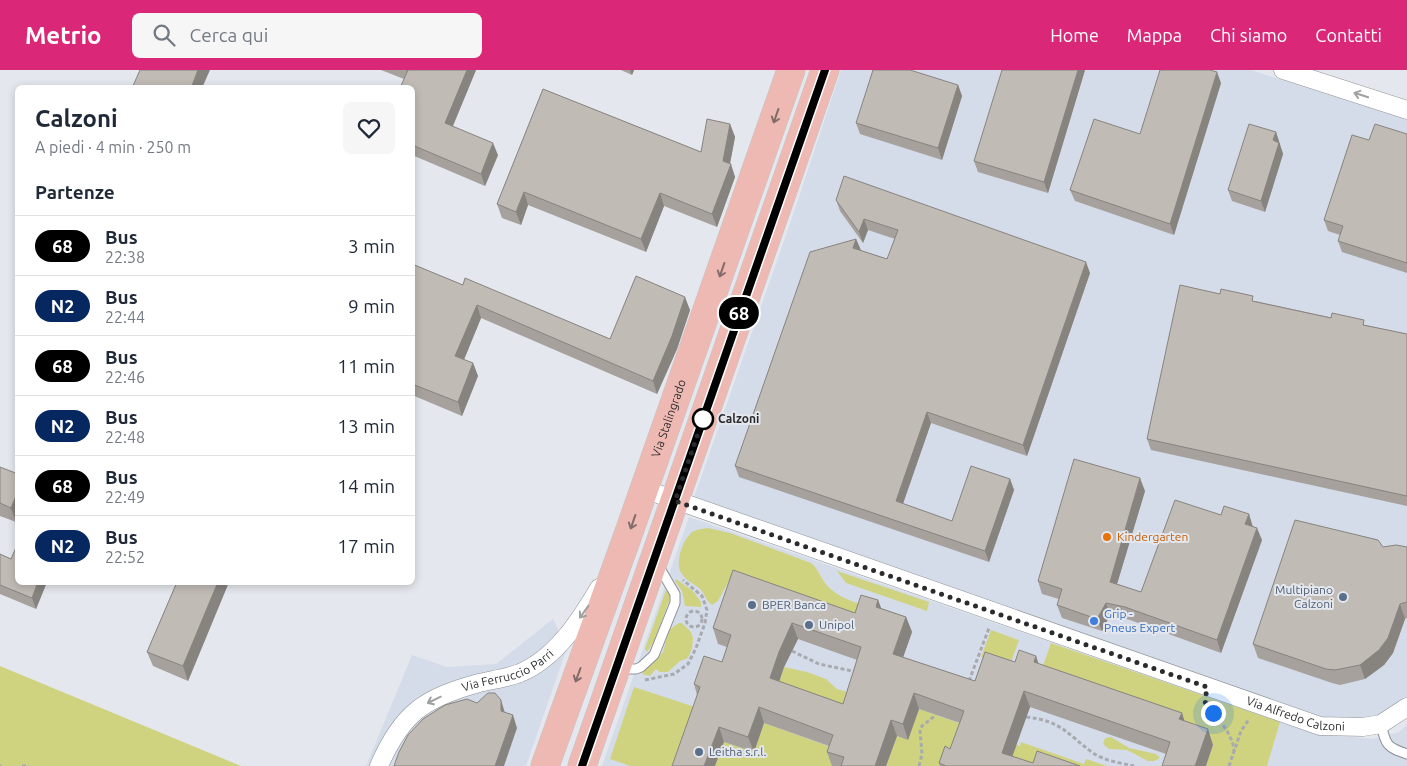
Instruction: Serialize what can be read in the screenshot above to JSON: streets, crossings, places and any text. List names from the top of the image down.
{
  "streets": {
    "main road": ["Via Stalingrado"],
    "street": ["Via Ferruccio Parri", "Via Alfredo Calzoni"]
  },
  "crossings": [
    ["Via Stalingrado", "Via Ferruccio Parri"],
    ["Via Stalingrado", "Via Alfredo Calzoni"]
  ],
  "one_way": ["Via Ferruccio Parri"],
  "places": [
    "Calzoni",
    "Kindergarten",
    "Multipiano Calzoni",
    "BPER Banca",
    "Grip - Pneus Expert",
    "Unipol",
    "Leitha s.r.l."
  ],
  "lines": ["bus line 68"],
  "page": {
    "header": "Metrio",
    "search": "Cerca qui",
    "nav": [
      "Home",
      "Mappa",
      "Chi siamo",
      "Contatti"
    ],
    "on_map": "68",
    "heading": [
      ["Calzoni", "A piedi · 4 min · 250 m"],
      "Partenze"
    ],
    "list": [
      {
        "mark": "68",
        "name": "Bus",
        "note": "22:38",
        "value": "3 min"
      },
      {
        "mark": "N2",
        "name": "Bus",
        "note": "22:44",
        "value": "9 min"
      },
      {
        "mark": "68",
        "name": "Bus",
        "note": "22:46",
        "value": "11 min"
      },
      {
        "mark": "N2",
        "name": "Bus",
        "note": "22:48",
        "value": "13 min"
      },
      {
        "mark": "68",
        "name": "Bus",
        "note": "22:49",
        "value": "14 min"
      },
      {
        "mark": "N2",
        "name": "Bus",
        "note": "22:52",
        "value": "17 min"
      }
    ]
  }
}
